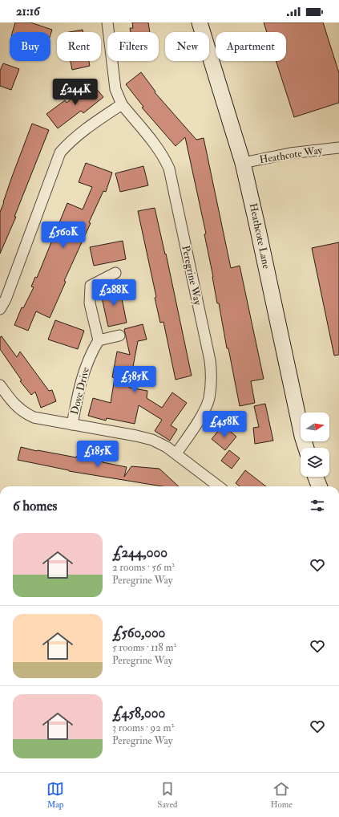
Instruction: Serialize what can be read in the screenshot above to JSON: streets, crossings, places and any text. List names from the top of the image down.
{
  "streets": {
    "street": [
      "Heathcote Way",
      "Heathcote Lane",
      "Peregrine Way",
      "Dove Drive"
    ]
  },
  "crossings": [
    ["Heathcote Way", "Heathcote Lane"]
  ],
  "north": "right",
  "page": {
    "status": "21:16",
    "chip": [
      "Buy",
      "Rent",
      "Filters",
      "New",
      "Apartment"
    ],
    "price": [
      "£244K",
      "£560K",
      "£288K",
      "£385K",
      "£458K",
      "£185K"
    ],
    "heading": "6 homes",
    "list": [
      {
        "name": "£244,000",
        "note": "2 rooms · 56 m² · Peregrine Way"
      },
      {
        "name": "£560,000",
        "note": "5 rooms · 118 m² · Peregrine Way"
      },
      {
        "name": "£458,000",
        "note": "3 rooms · 92 m² · Peregrine Way"
      }
    ],
    "tabs": ["Map", "Saved", "Home"]
  }
}
